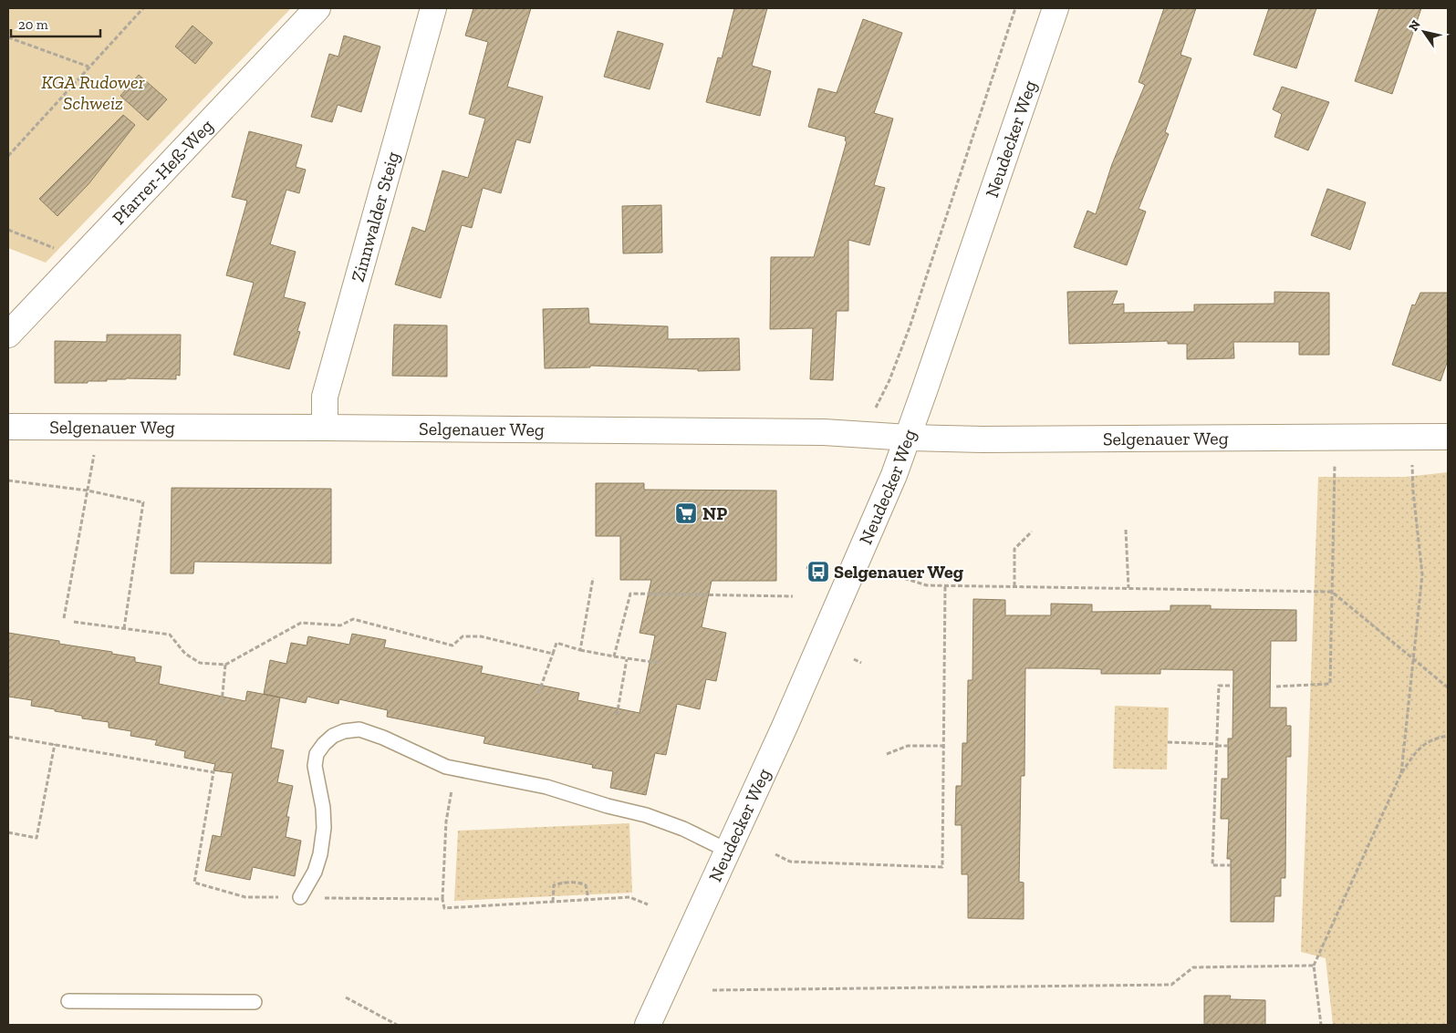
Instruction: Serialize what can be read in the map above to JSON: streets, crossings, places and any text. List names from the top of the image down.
{
  "streets": {
    "street": [
      "Neudecker Weg",
      "Pfarrer-Heß-Weg",
      "Zinnwalder Steig",
      "Selgenauer Weg"
    ]
  },
  "crossings": [
    ["Neudecker Weg", "Selgenauer Weg"],
    ["Zinnwalder Steig", "Selgenauer Weg"]
  ],
  "parks": ["KGA Rudower Schweiz"],
  "places": {
    "supermarket": ["NP"],
    "bus stop": ["Selgenauer Weg"]
  },
  "scale_bar": "20 m",
  "north": "top left"
}
